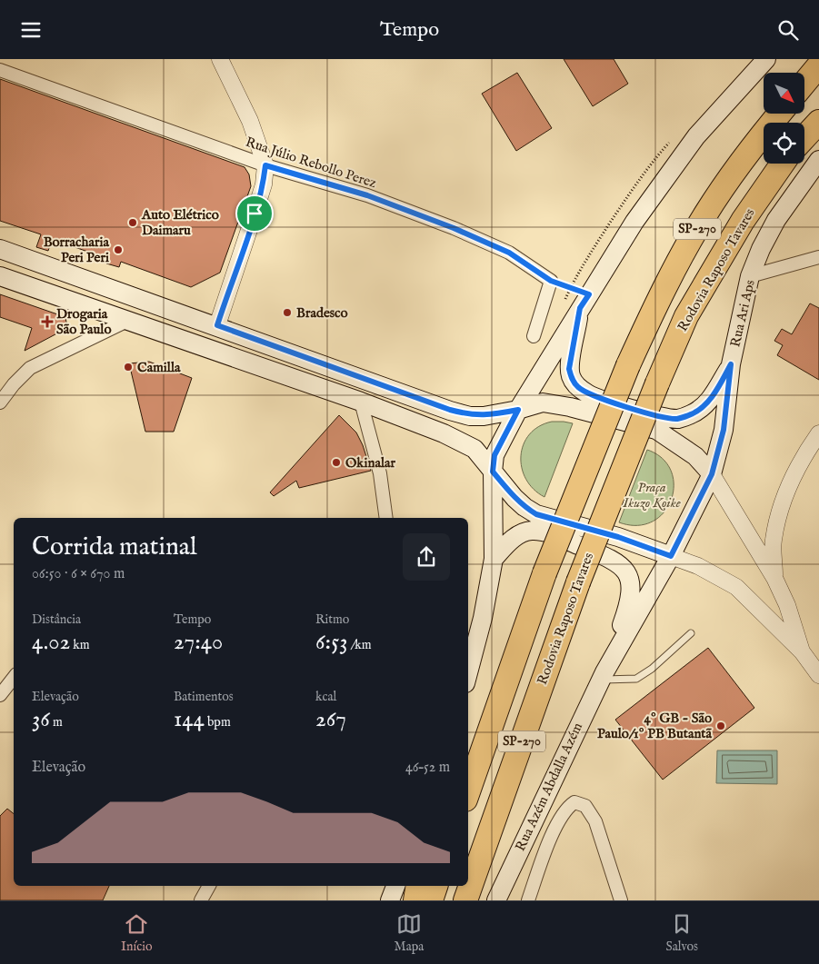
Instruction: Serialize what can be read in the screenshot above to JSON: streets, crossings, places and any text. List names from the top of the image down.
{
  "streets": {
    "highway": ["SP-270", "Rodovia Raposo Tavares"],
    "main road": ["Rua Ari Aps", "Rua Azém Abdalla Azém"],
    "street": ["Rua Júlio Rebollo Perez"]
  },
  "crossings": [
    ["Rua Ari Aps", "Rua Azém Abdalla Azém"]
  ],
  "parks": ["Praça Ikuzo Koike"],
  "places": {
    "other": [
      "Auto Elétrico Daimaru",
      "Borracharia Peri Peri",
      "Bradesco",
      "Camilla",
      "Okinalar",
      "4º GB - São Paulo/1º PB Butantã"
    ],
    "health": ["Drogaria São Paulo"]
  },
  "north": "bottom right",
  "page": {
    "header": "Tempo",
    "heading": ["Corrida matinal", "06:50 · 6 × 670 m"],
    "stats": [
      ["Distância", "4.02 km"],
      ["Tempo", "27:40"],
      ["Ritmo", "6:53 /km"],
      ["Elevação", "36 m"],
      ["Batimentos", "144 bpm"],
      ["kcal", "267"]
    ],
    "chart": ["Elevação", "46–52 m"],
    "tabs": ["Início", "Mapa", "Salvos"]
  }
}
